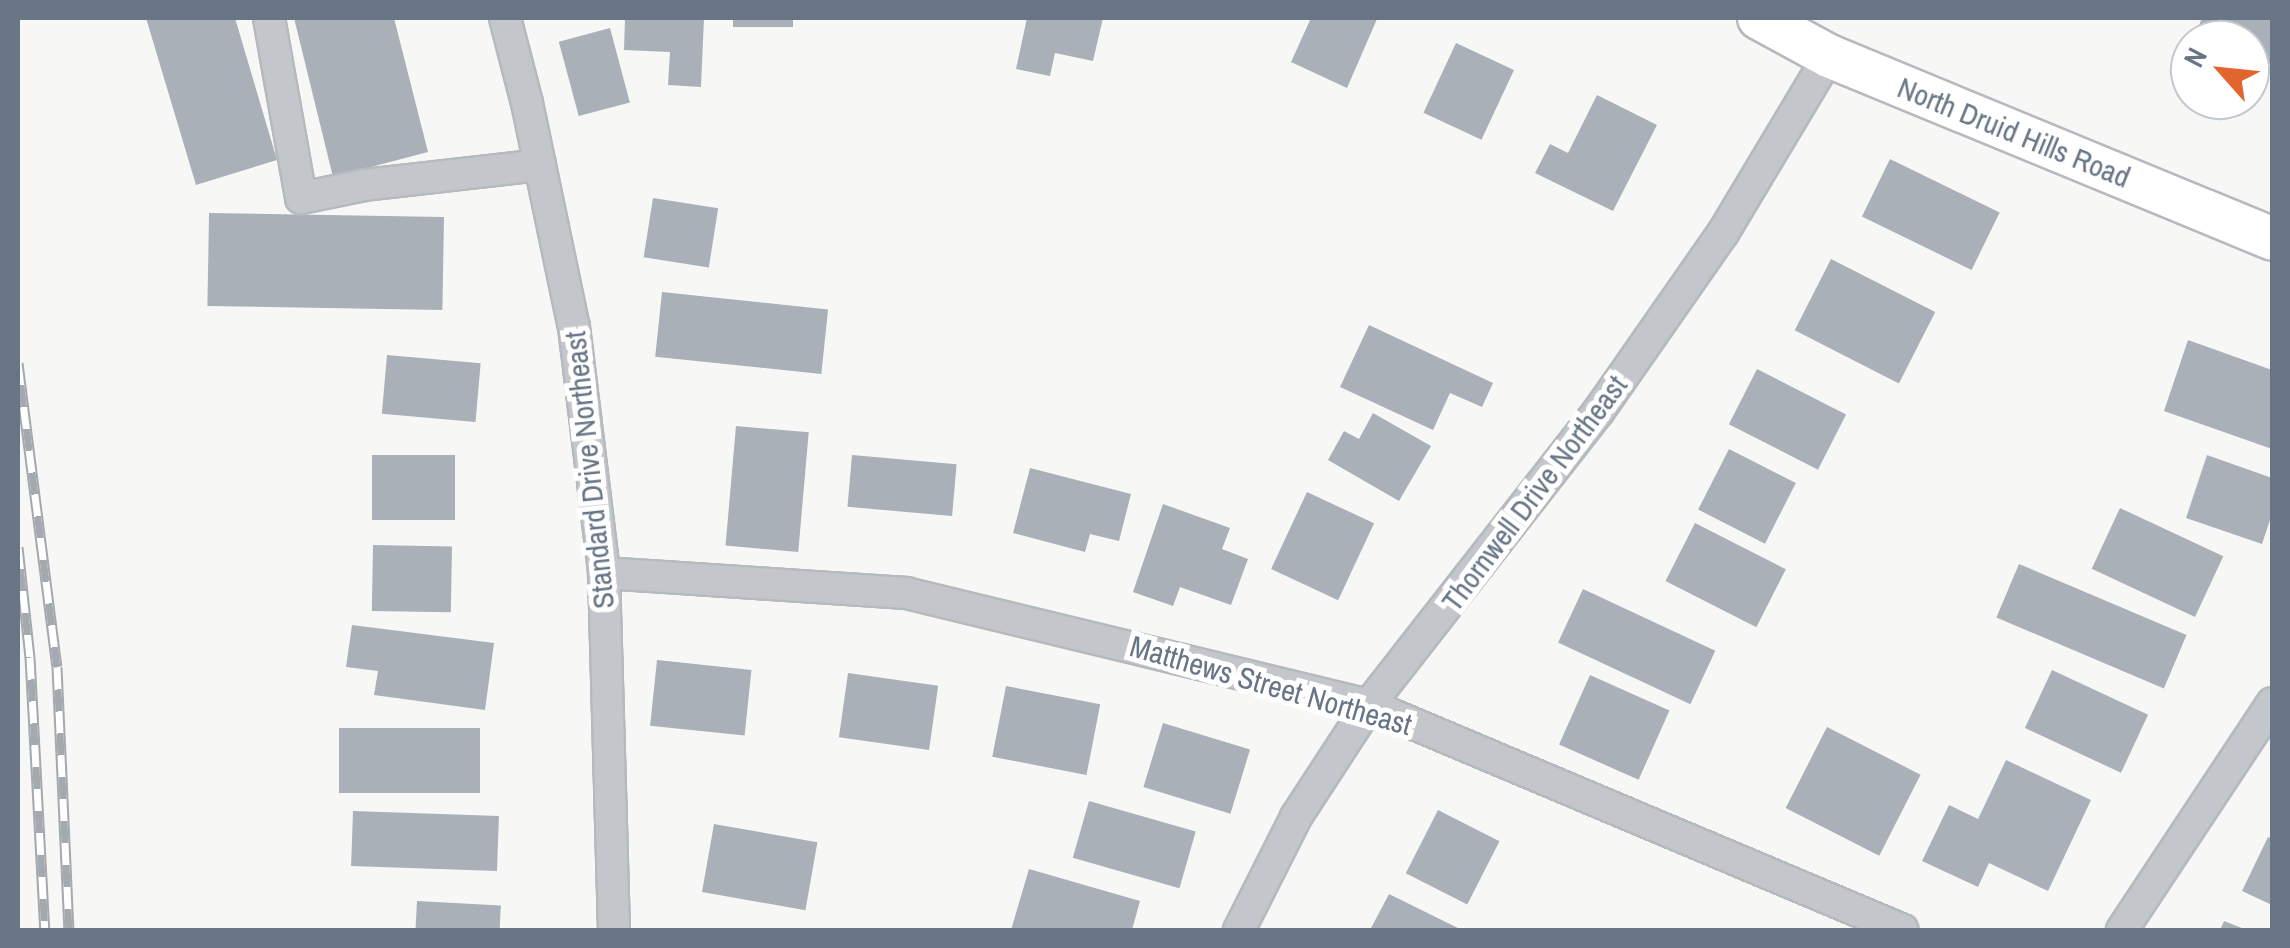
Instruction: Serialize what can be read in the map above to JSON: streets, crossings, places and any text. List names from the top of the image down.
{
  "streets": {
    "main road": ["North Druid Hills Road"],
    "street": ["Standard Drive Northeast", "Thornwell Drive Northeast", "Matthews Street Northeast"]
  },
  "crossings": [
    ["North Druid Hills Road", "Thornwell Drive Northeast"],
    ["Standard Drive Northeast", "Matthews Street Northeast"],
    ["Thornwell Drive Northeast", "Matthews Street Northeast"]
  ],
  "north": "top left"
}
